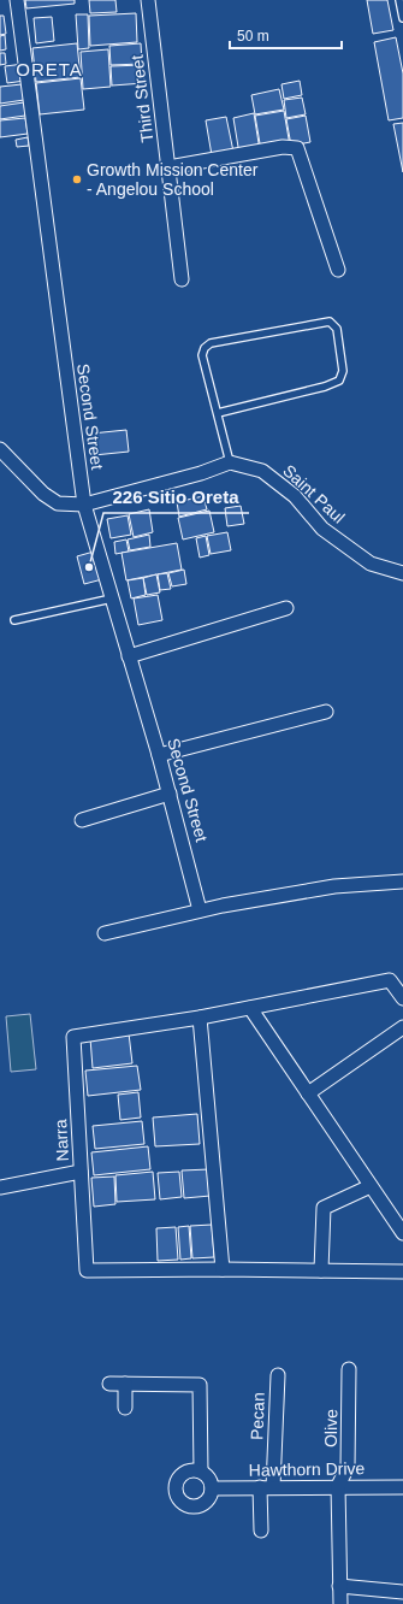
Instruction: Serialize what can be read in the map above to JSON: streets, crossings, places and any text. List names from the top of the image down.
{
  "streets": {
    "street": [
      "Third Street",
      "Second Street",
      "Saint Paul",
      "Narra",
      "Pecan",
      "Olive",
      "Hawthorn Drive"
    ]
  },
  "crossings": [
    ["Pecan", "Hawthorn Drive"],
    ["Olive", "Hawthorn Drive"]
  ],
  "districts": ["ORETA"],
  "places": ["Growth Mission Center - Angelou School", "226 Sitio Oreta"],
  "scale_bar": "50 m"
}
